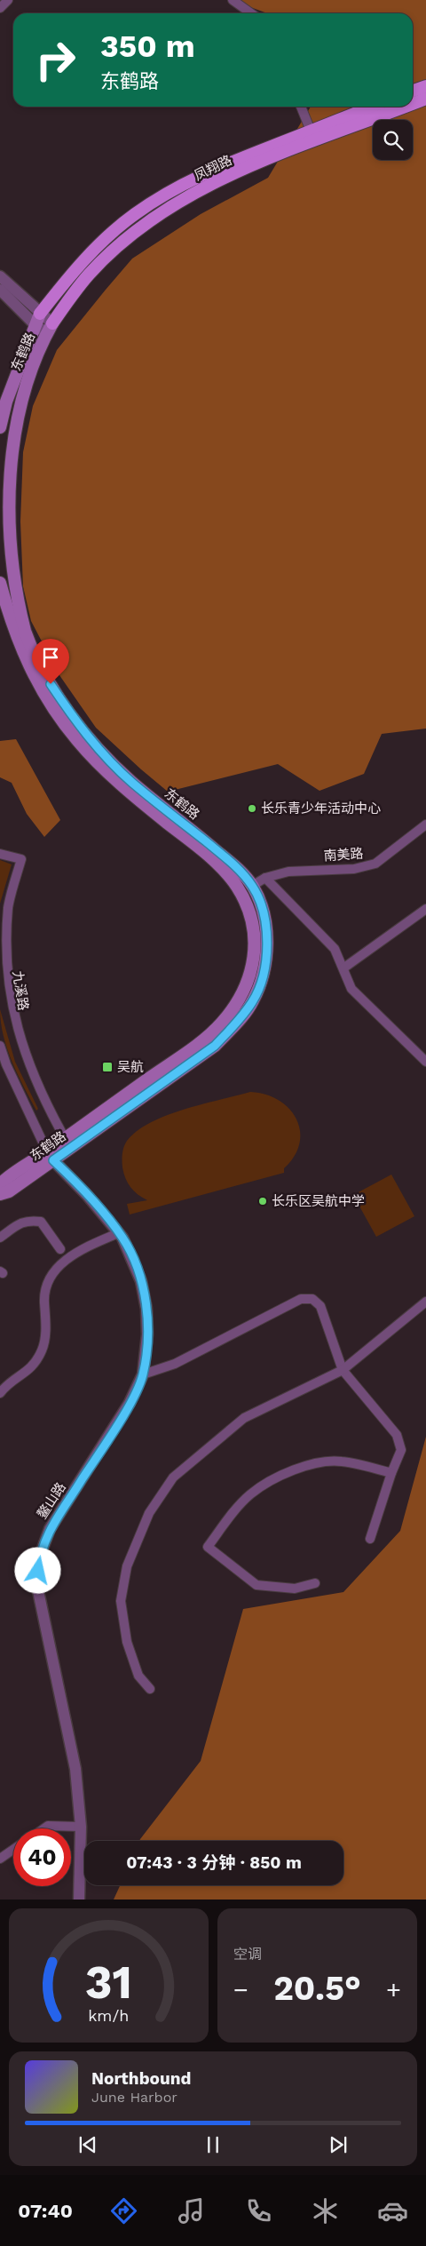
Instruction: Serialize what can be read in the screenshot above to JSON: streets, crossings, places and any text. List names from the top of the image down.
{
  "streets": {
    "main road": ["凤翔路", "东鹤路"],
    "street": ["南美路", "九溪路", "鳌山路"]
  },
  "crossings": [
    ["凤翔路", "东鹤路"],
    ["东鹤路", "南美路"],
    ["东鹤路", "九溪路"],
    ["东鹤路", "鳌山路"]
  ],
  "places": {
    "other": ["长乐青少年活动中心", "长乐区吴航中学"],
    "transit": ["吴航"]
  },
  "page": {
    "turn": ["350 m", "东鹤路"],
    "limit": "40",
    "trip": "07:43 · 3 分钟 · 850 m",
    "tile": "空调",
    "heat": ["−", "20.5°", "+"],
    "song": ["Northbound", "June Harbor"],
    "tabs": "07:40",
    "gauge": ["31", "km/h"]
  }
}
